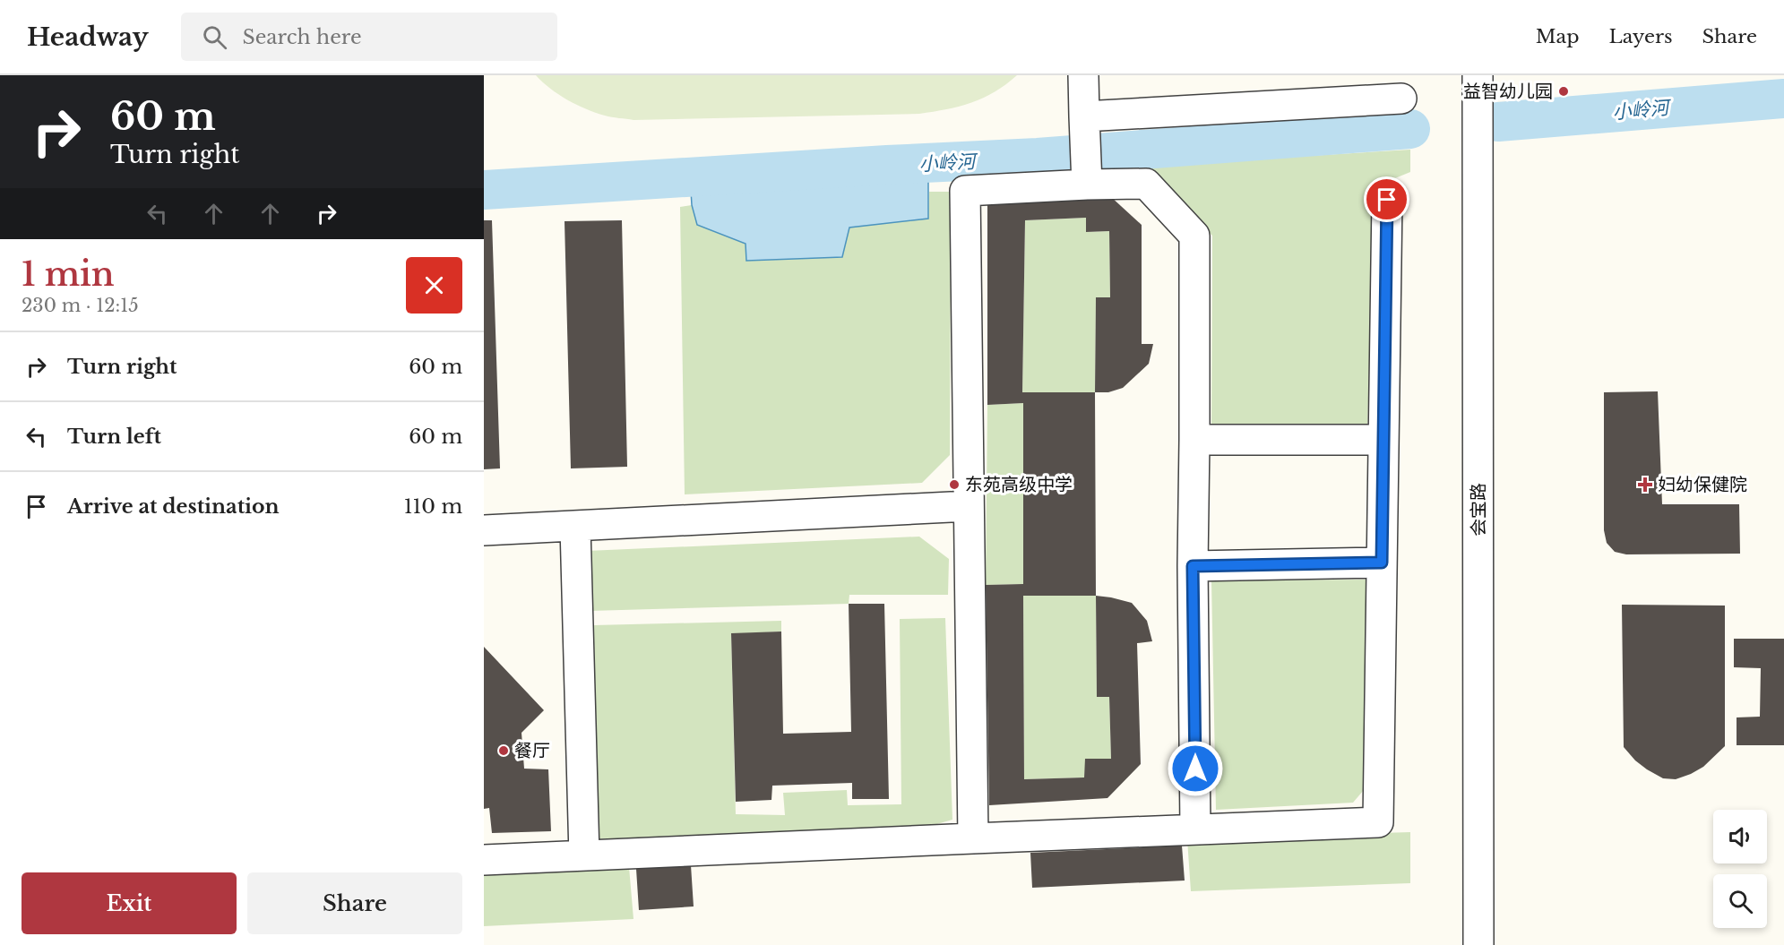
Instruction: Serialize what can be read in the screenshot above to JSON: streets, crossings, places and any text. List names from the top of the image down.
{
  "streets": {
    "street": ["会宝路"]
  },
  "water": ["小岭河"],
  "places": {
    "other": ["益智幼儿园", "东苑高级中学", "餐厅"],
    "health": ["妇幼保健院"]
  },
  "page": {
    "header": "Headway",
    "search": "Search here",
    "nav": ["Map", "Layers", "Share"],
    "turn": ["60 m", "Turn right"],
    "heading": ["1 min", "230 m · 12:15"],
    "list": [
      {
        "name": "Turn right",
        "value": "60 m"
      },
      {
        "name": "Turn left",
        "value": "60 m"
      },
      {
        "name": "Arrive at destination",
        "value": "110 m"
      }
    ],
    "buttons": ["Exit", "Share"]
  }
}
